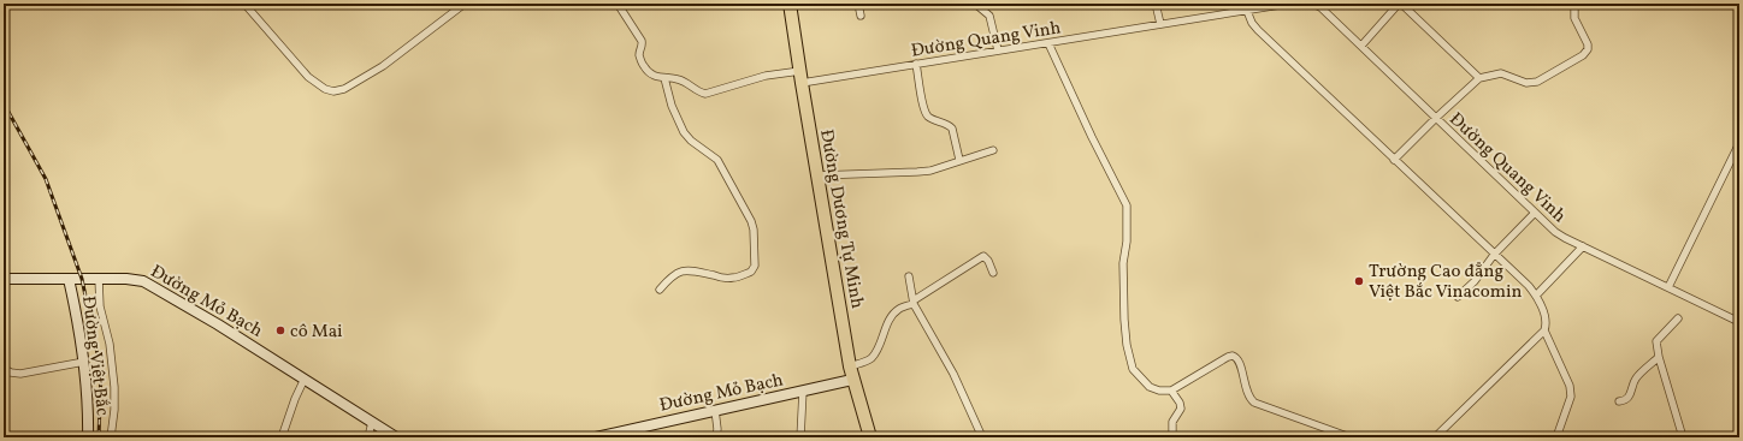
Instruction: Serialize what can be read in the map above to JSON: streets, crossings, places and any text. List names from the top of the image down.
{
  "streets": {
    "highway": ["Đường Dương Tự Minh"],
    "street": ["Đường Quang Vinh", "Đường Mỏ Bạch", "Đường Việt Bắc"]
  },
  "crossings": [
    ["Đường Quang Vinh", "Đường Dương Tự Minh"],
    ["Đường Dương Tự Minh", "Đường Mỏ Bạch"],
    ["Đường Mỏ Bạch", "Đường Việt Bắc"]
  ],
  "places": ["Trường Cao đẳng Việt Bắc Vinacomin", "cô Mai"]
}
